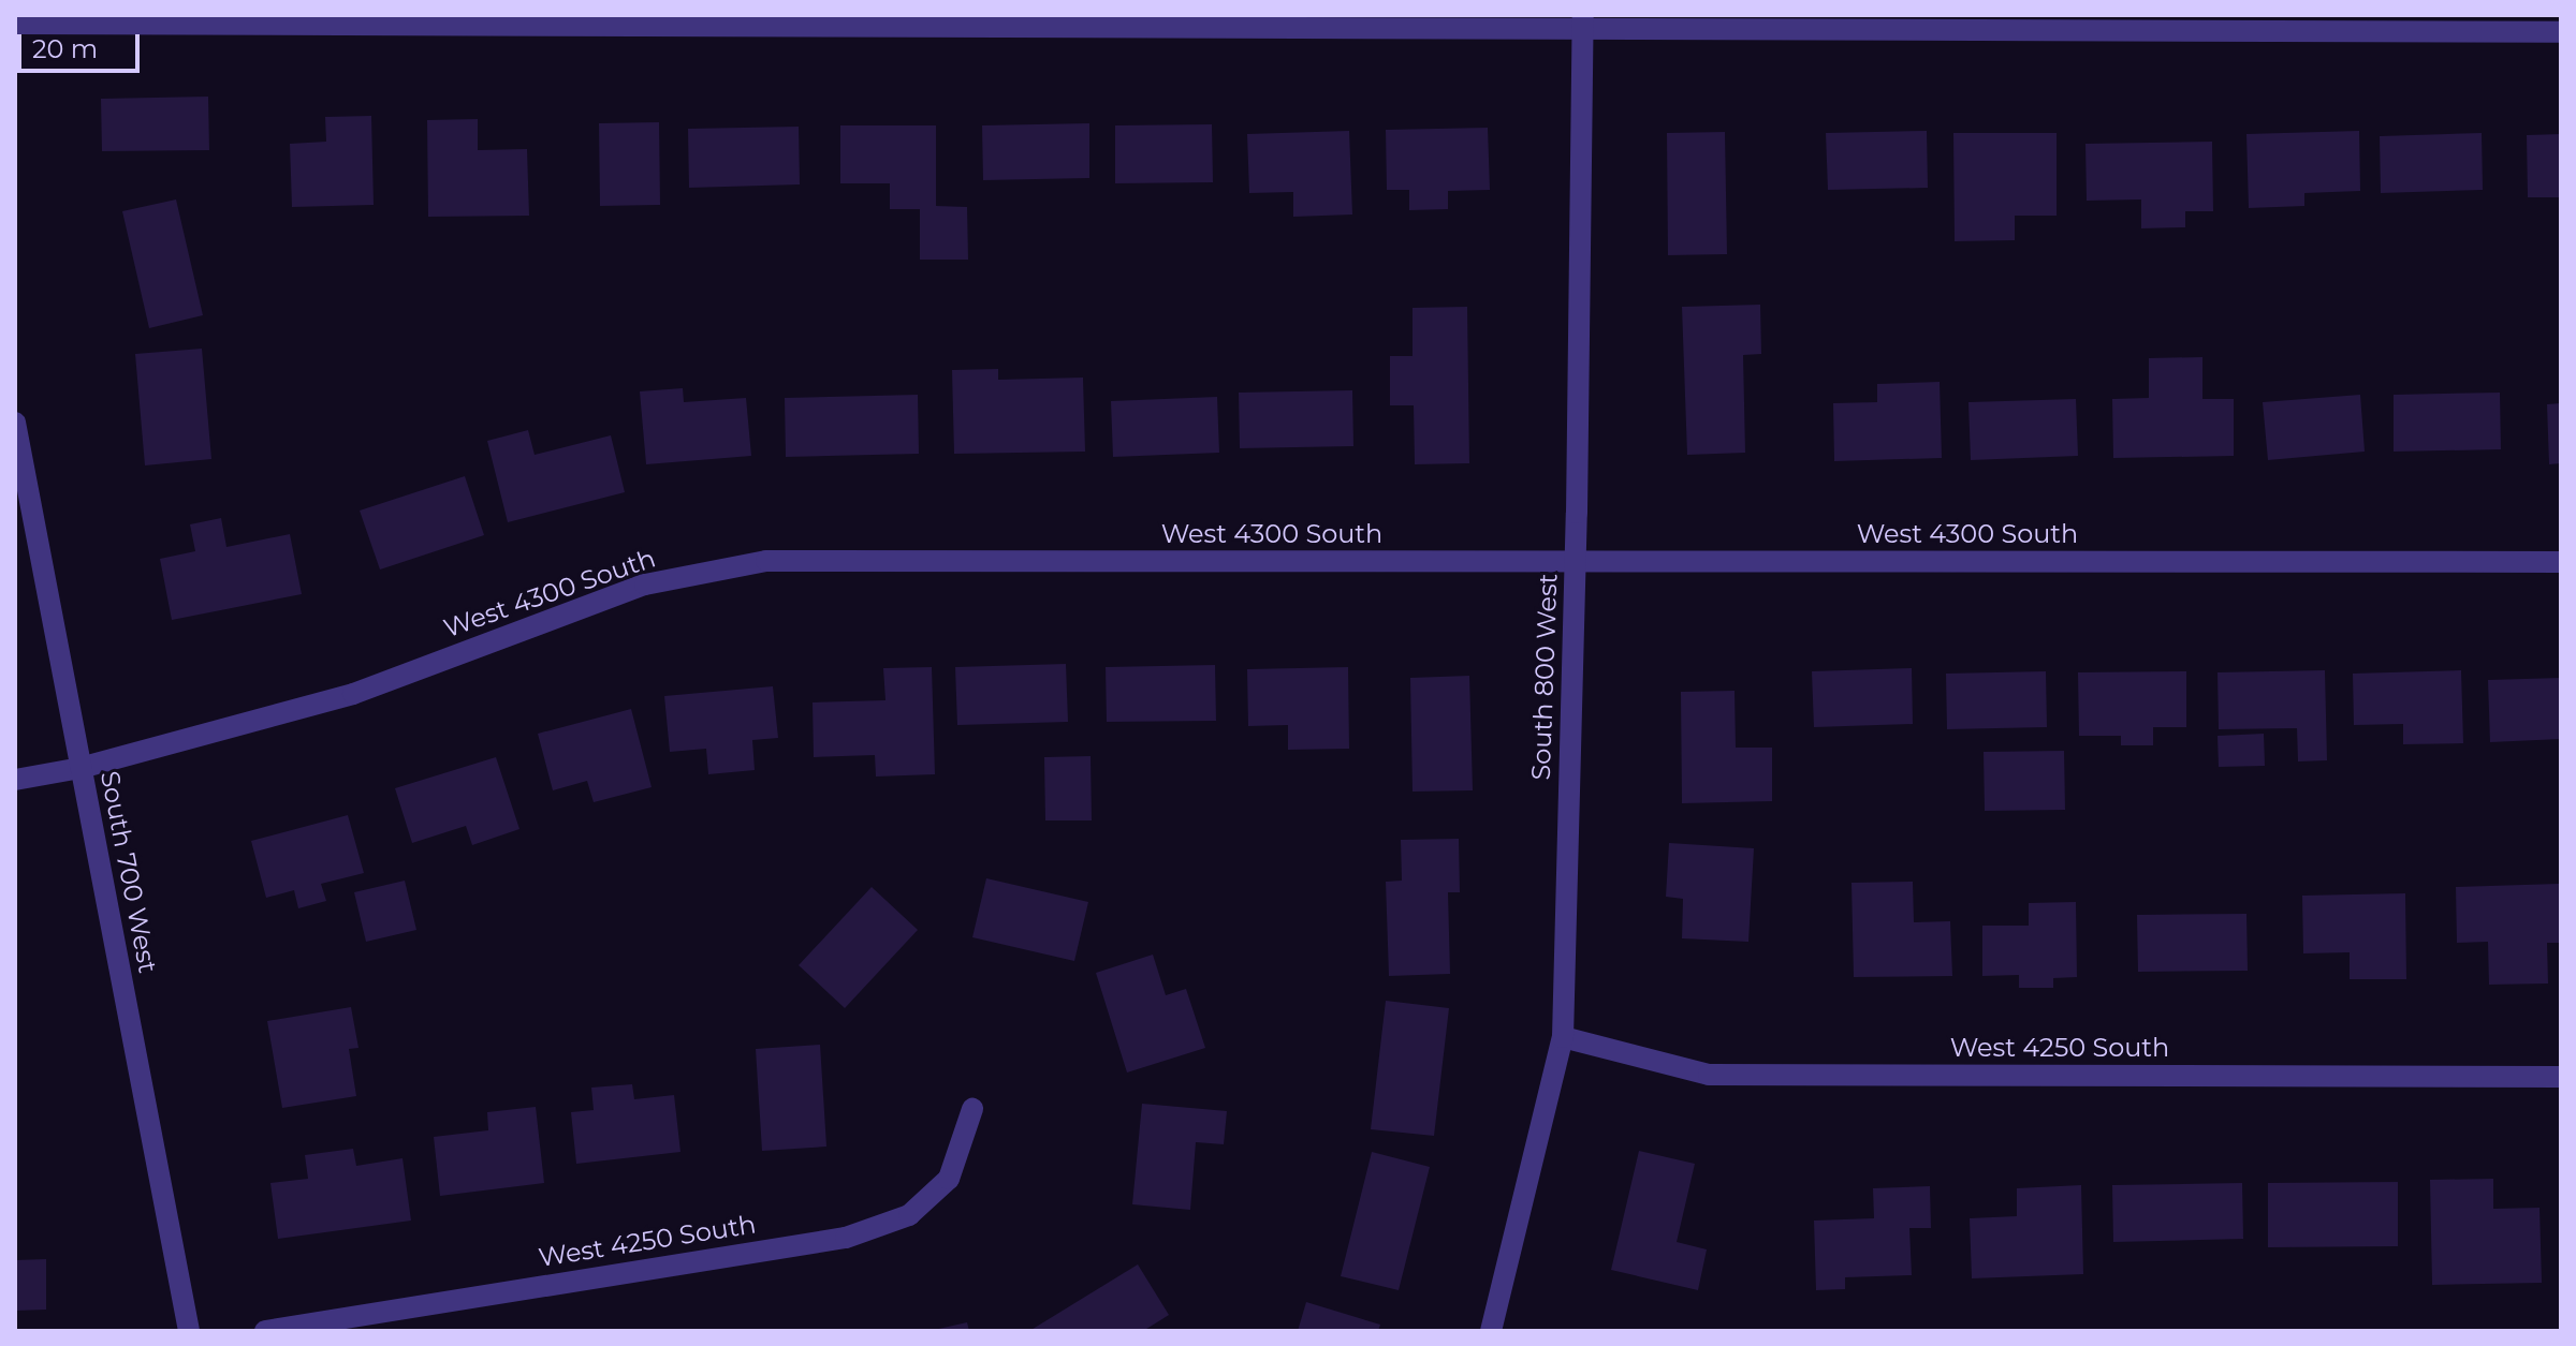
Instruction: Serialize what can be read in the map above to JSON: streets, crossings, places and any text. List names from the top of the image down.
{
  "streets": {
    "street": [
      "West 4300 South",
      "South 800 West",
      "South 700 West",
      "West 4250 South"
    ]
  },
  "crossings": [
    ["West 4300 South", "South 800 West"],
    ["West 4300 South", "South 700 West"],
    ["South 800 West", "West 4250 South"]
  ],
  "scale_bar": "20 m"
}
